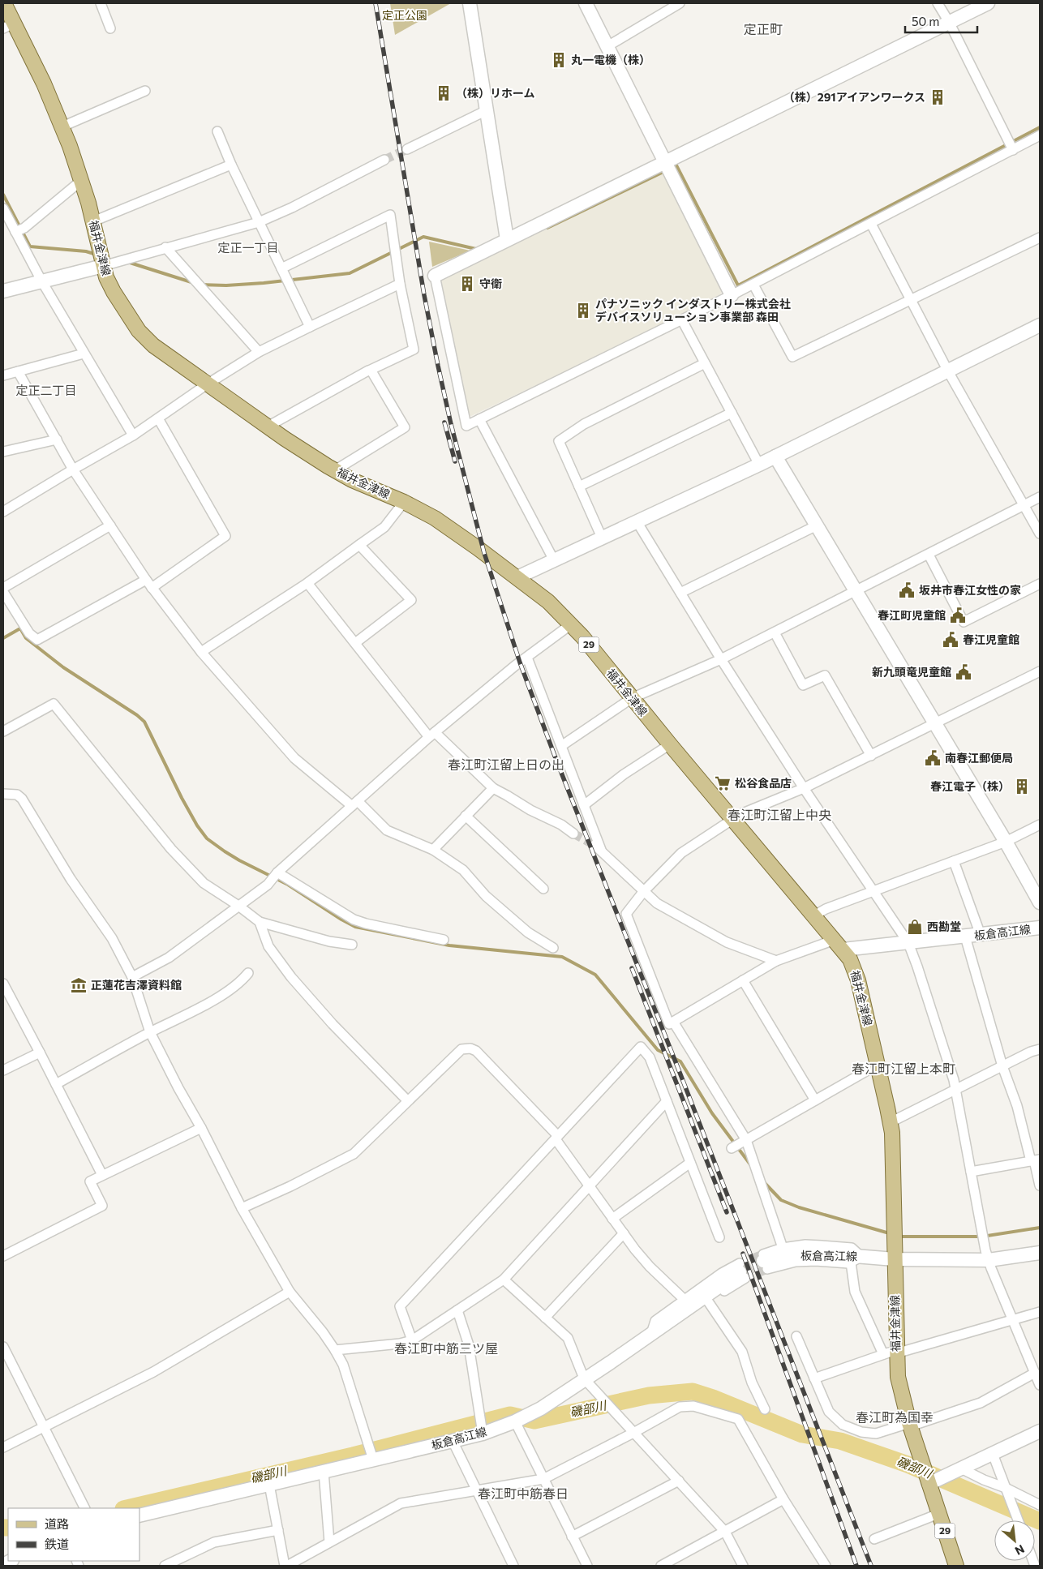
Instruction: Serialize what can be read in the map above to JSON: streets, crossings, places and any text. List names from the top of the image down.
{
  "streets": {
    "main road": ["福井金津線", "29"],
    "street": ["板倉高江線"]
  },
  "crossings": [
    ["福井金津線", "板倉高江線"]
  ],
  "districts": [
    "定正町",
    "定正一丁目",
    "定正二丁目",
    "春江町江留上日の出",
    "春江町江留上中央",
    "春江町江留上本町",
    "春江町中筋三ツ屋",
    "春江町為国幸",
    "春江町中筋春日"
  ],
  "water": ["磯部川"],
  "parks": ["定正公園"],
  "places": {
    "building": [
      "丸一電機（株）",
      "（株）リホーム",
      "（株）291アイアンワークス",
      "守衛",
      "パナソニック インダストリー株式会社 デバイスソリューション事業部 森田",
      "春江電子（株）"
    ],
    "public building": [
      "坂井市春江女性の家",
      "春江町児童館",
      "春江児童館",
      "新九頭竜児童館",
      "南春江郵便局"
    ],
    "supermarket": ["松谷食品店"],
    "shop": ["西勘堂"],
    "museum": ["正蓮花吉澤資料館"]
  },
  "legend": ["道路", "鉄道"],
  "scale_bar": "50 m",
  "north": "bottom right"
}
